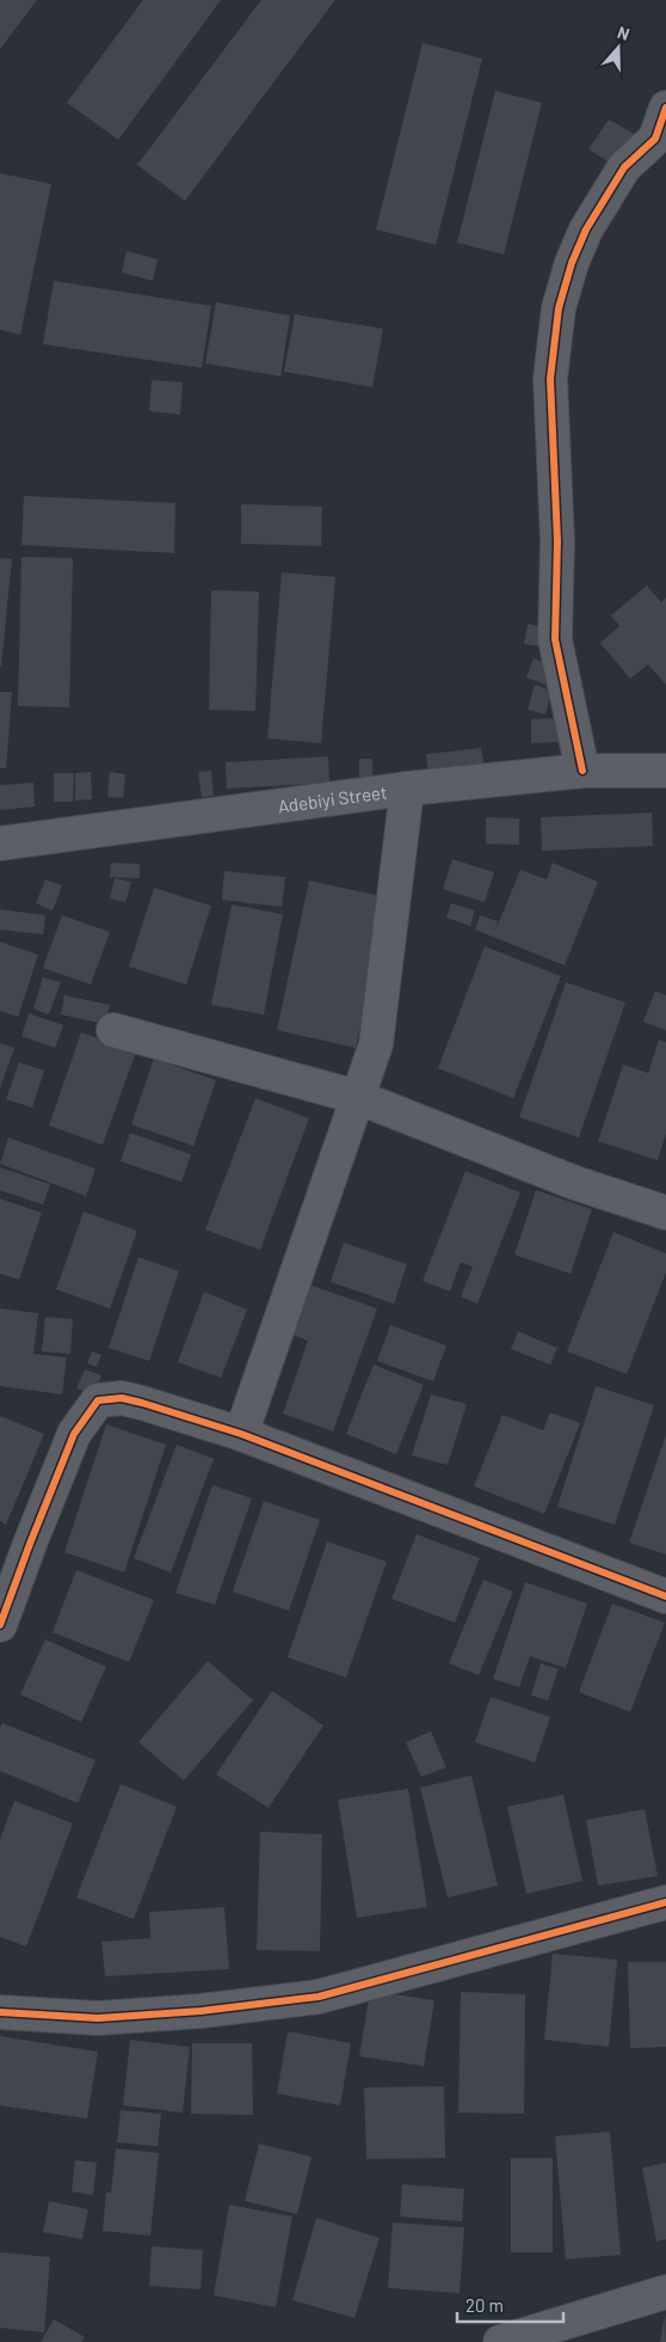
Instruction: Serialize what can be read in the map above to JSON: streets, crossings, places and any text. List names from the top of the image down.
{
  "streets": {
    "street": ["Adebiyi Street"]
  },
  "scale_bar": "20 m",
  "north": "top"
}
